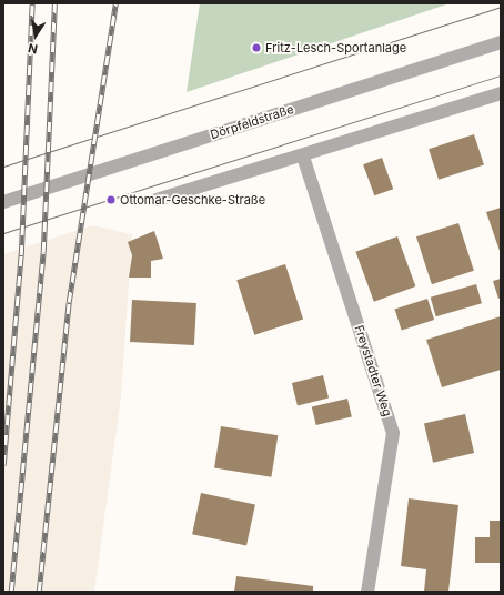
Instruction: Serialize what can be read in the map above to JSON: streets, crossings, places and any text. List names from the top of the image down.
{
  "streets": {
    "street": ["Dörpfeldstraße", "Freystadter Weg"]
  },
  "places": ["Fritz-Lesch-Sportanlage", "Ottomar-Geschke-Straße"],
  "north": "bottom"
}
